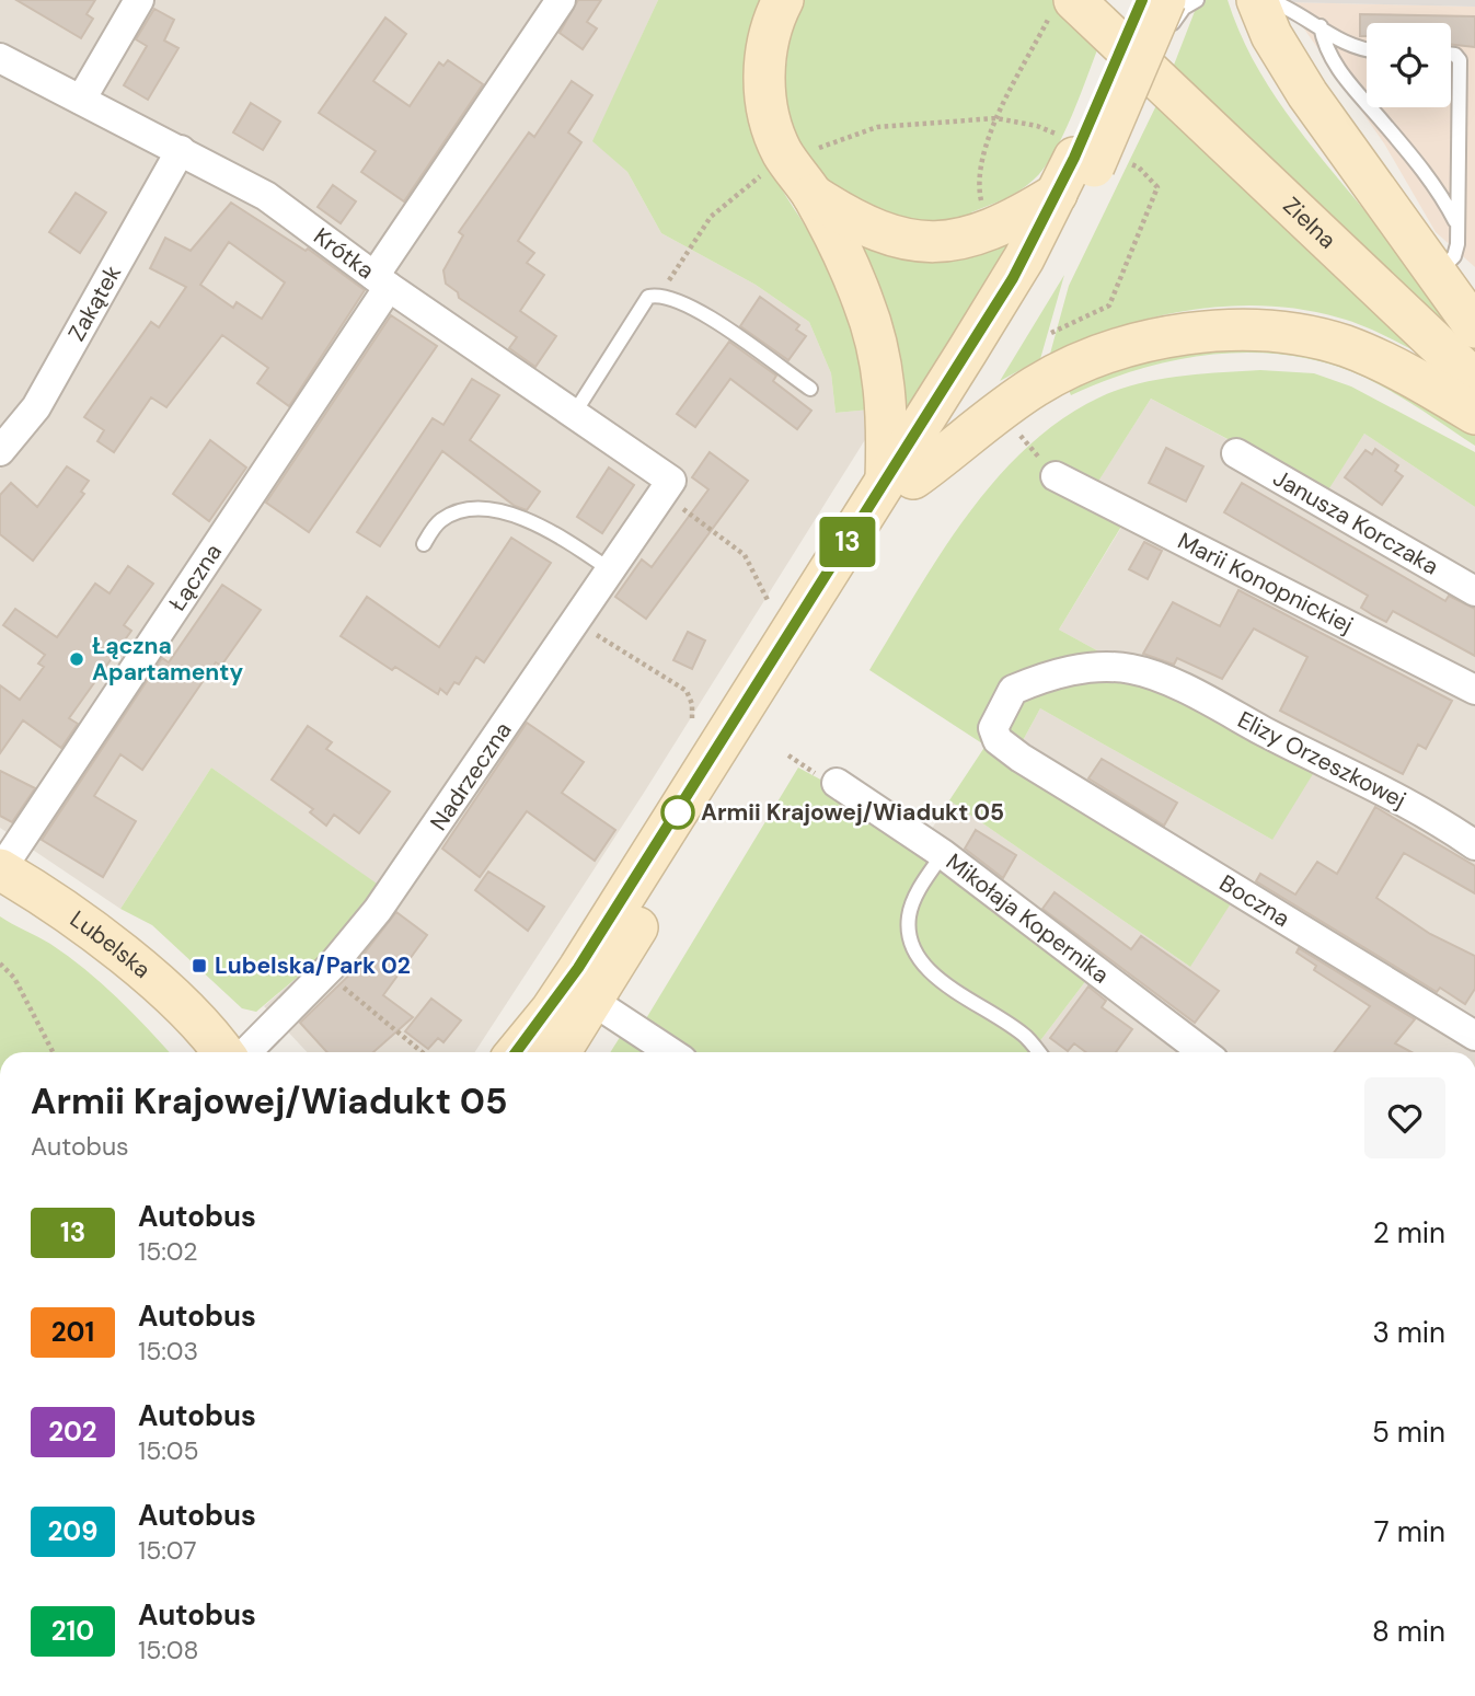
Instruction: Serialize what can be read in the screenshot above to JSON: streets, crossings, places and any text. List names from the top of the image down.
{
  "streets": {
    "main road": ["Zielna", "Lubelska"],
    "street": [
      "Krótka",
      "Zakątek",
      "Janusza Korczaka",
      "Łączna",
      "Marii Konopnickiej",
      "Elizy Orzeszkowej",
      "Nadrzeczna",
      "Boczna",
      "Mikołaja Kopernika"
    ]
  },
  "crossings": [
    ["Krótka", "Zakątek"],
    ["Krótka", "Łączna"],
    ["Krótka", "Nadrzeczna"],
    ["Łączna", "Lubelska"],
    ["Elizy Orzeszkowej", "Boczna"],
    ["Nadrzeczna", "Lubelska"]
  ],
  "places": {
    "other": ["Łączna Apartamenty", "Armii Krajowej/Wiadukt 05"],
    "transit": ["Lubelska/Park 02"]
  },
  "lines": ["bus line 13"],
  "page": {
    "on_map": "13",
    "heading": ["Armii Krajowej/Wiadukt 05", "Autobus"],
    "list": [
      {
        "mark": "13",
        "name": "Autobus",
        "note": "15:02",
        "value": "2 min"
      },
      {
        "mark": "201",
        "name": "Autobus",
        "note": "15:03",
        "value": "3 min"
      },
      {
        "mark": "202",
        "name": "Autobus",
        "note": "15:05",
        "value": "5 min"
      },
      {
        "mark": "209",
        "name": "Autobus",
        "note": "15:07",
        "value": "7 min"
      },
      {
        "mark": "210",
        "name": "Autobus",
        "note": "15:08",
        "value": "8 min"
      }
    ]
  }
}
